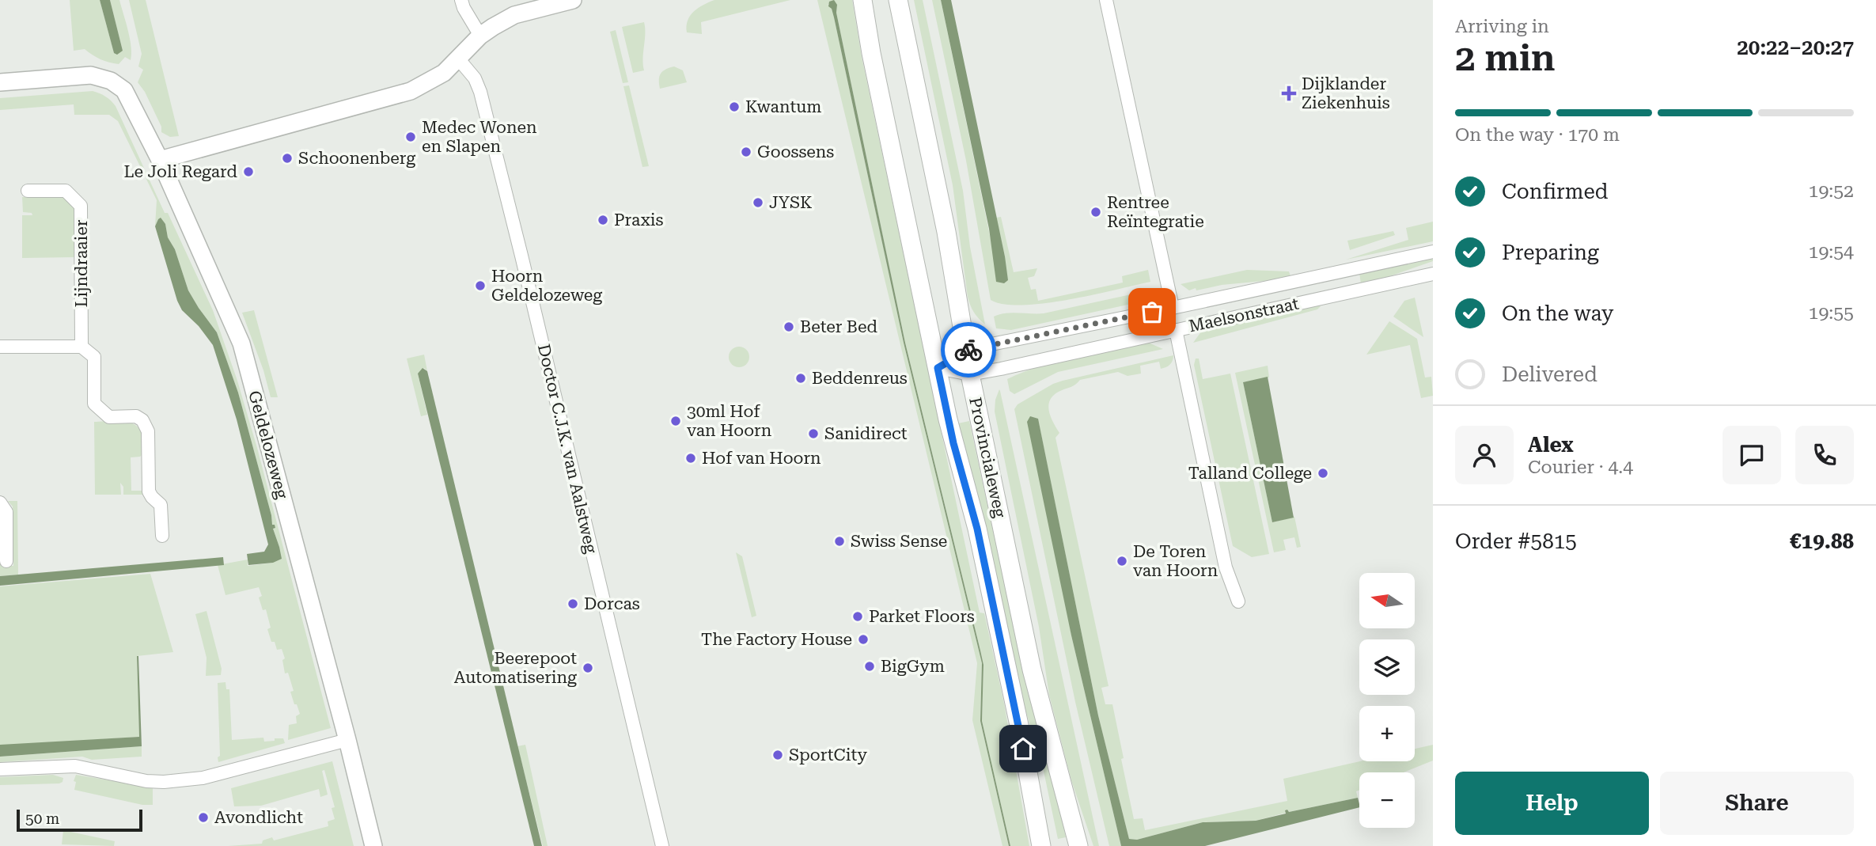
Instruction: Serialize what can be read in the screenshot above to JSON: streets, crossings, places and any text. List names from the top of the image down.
{
  "streets": {
    "main road": ["Provincialeweg"],
    "street": [
      "Lijndraaier",
      "Maelsonstraat",
      "Geldelozeweg",
      "Doctor C.J.K. van Aalstweg"
    ]
  },
  "crossings": [
    ["Maelsonstraat", "Provincialeweg"]
  ],
  "places": {
    "health": ["Dijklander Ziekenhuis"],
    "other": [
      "Kwantum",
      "Medec Wonen en Slapen",
      "Goossens",
      "Schoonenberg",
      "Le Joli Regard",
      "JYSK",
      "Rentree Reïntegratie",
      "Praxis",
      "Hoorn Geldelozeweg",
      "Beter Bed",
      "Beddenreus",
      "30ml Hof van Hoorn",
      "Sanidirect",
      "Hof van Hoorn",
      "Talland College",
      "Swiss Sense",
      "De Toren van Hoorn",
      "Dorcas",
      "Parket Floors",
      "The Factory House",
      "BigGym",
      "Beerepoot Automatisering",
      "SportCity",
      "Avondlicht"
    ]
  },
  "scale_bar": "50 m",
  "north": "left",
  "page": {
    "heading": ["2 min", "Arriving in", "20:22–20:27"],
    "panel": [
      "Alex",
      "Courier · 4.4",
      "Order #5815",
      "€19.88"
    ],
    "bar": "On the way · 170 m",
    "list": [
      ["Confirmed", "19:52"],
      ["Preparing", "19:54"],
      ["On the way", "19:55"],
      "Delivered"
    ],
    "map_buttons": ["+", "−"],
    "buttons": ["Help", "Share"],
    "scale": "50 m"
  }
}
